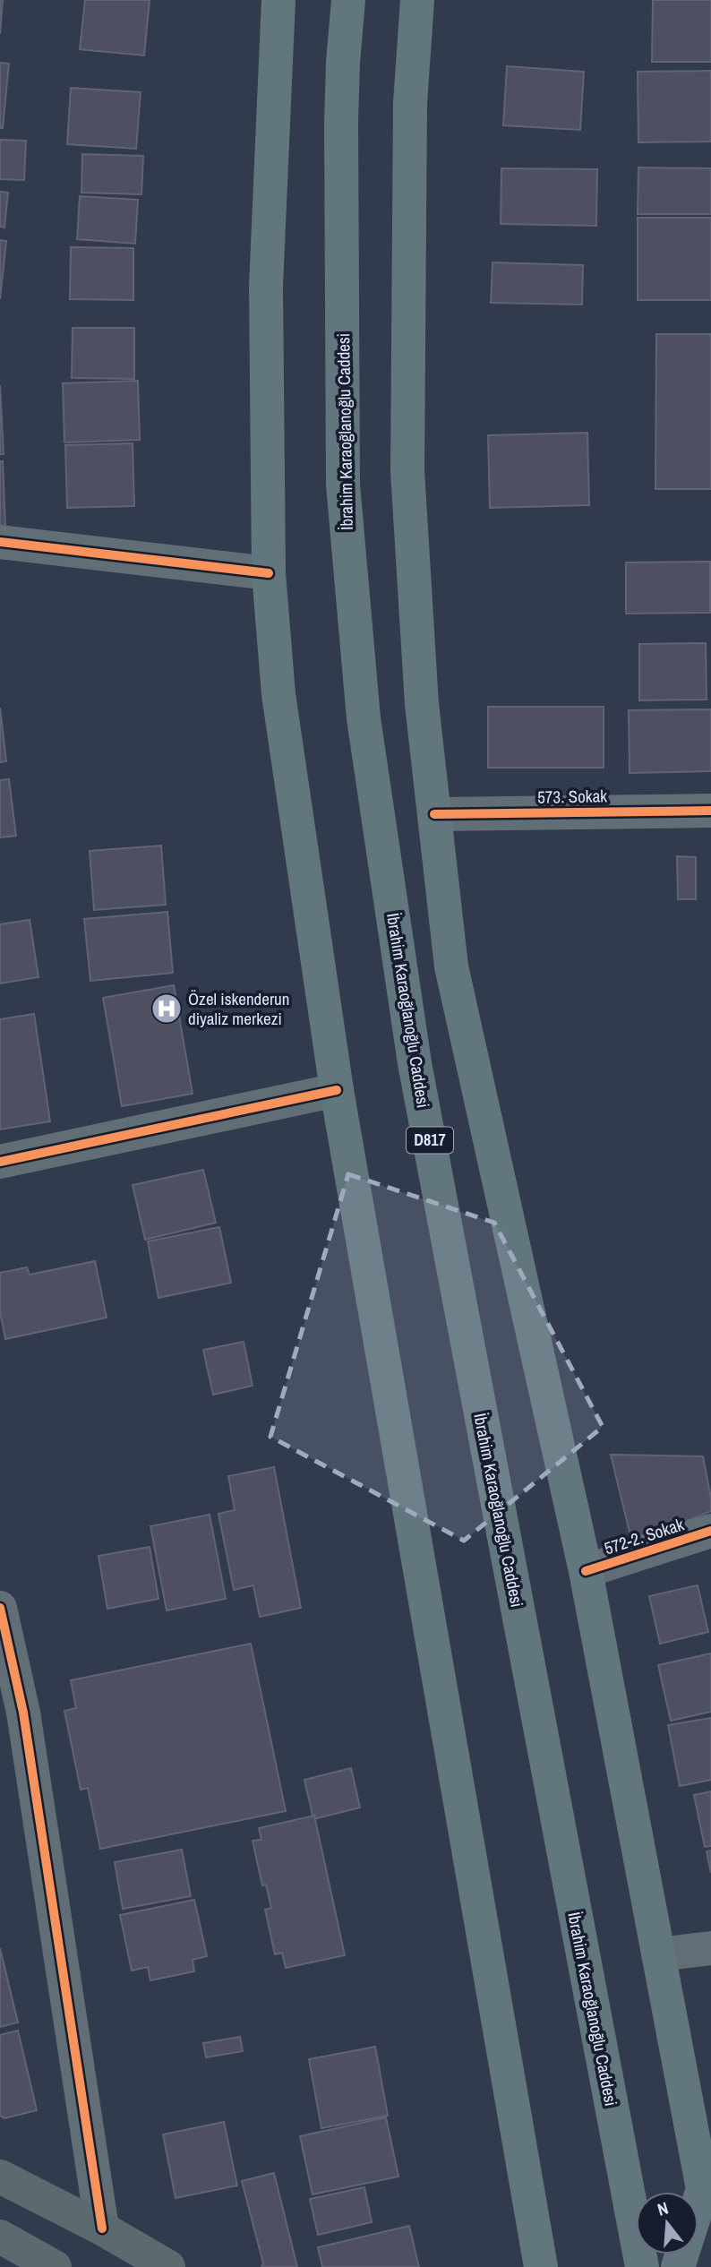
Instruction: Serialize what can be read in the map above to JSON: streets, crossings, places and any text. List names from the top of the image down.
{
  "streets": {
    "highway": ["İbrahim Karaoğlanoğlu Caddesi", "D817"],
    "street": ["573. Sokak", "572-2. Sokak"]
  },
  "places": {
    "hospital": ["Özel iskenderun diyaliz merkezi"]
  },
  "north": "top"
}
